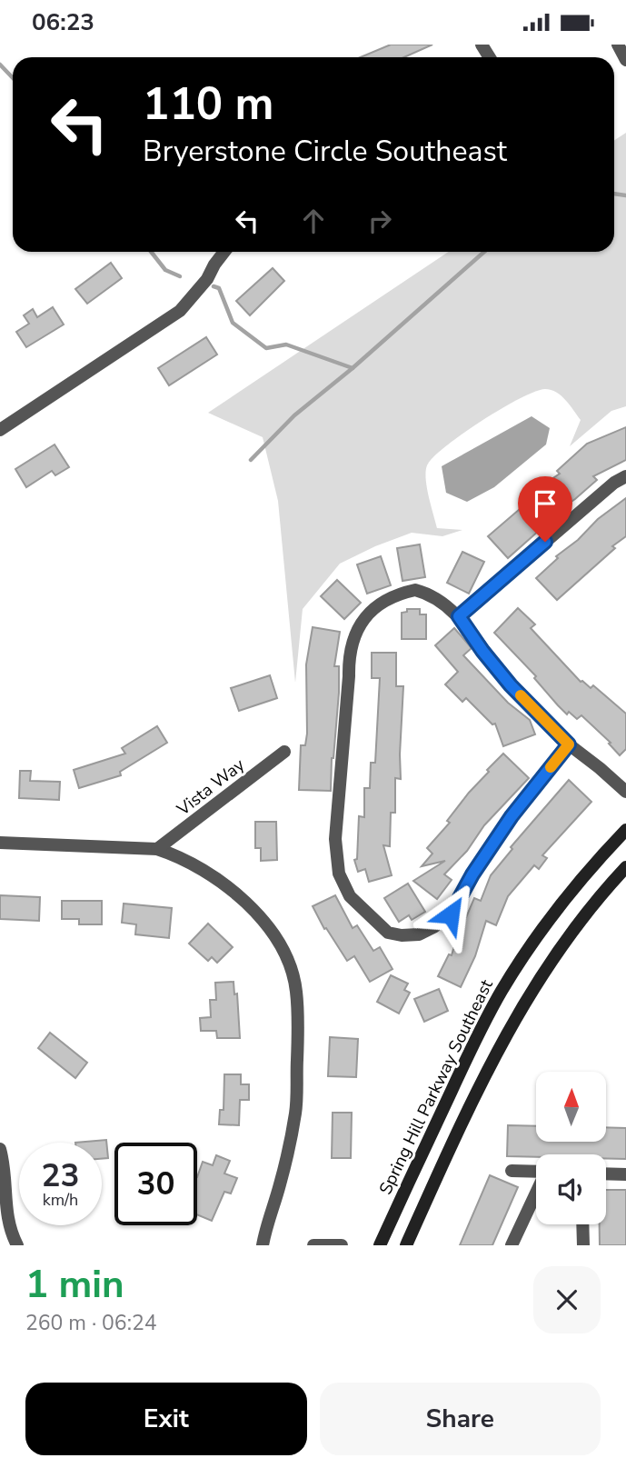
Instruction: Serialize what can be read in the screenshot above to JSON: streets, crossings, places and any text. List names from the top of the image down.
{
  "streets": {
    "street": ["Vista Way", "Spring Hill Parkway Southeast"]
  },
  "north": "top",
  "page": {
    "status": "06:23",
    "turn": ["110 m", "Bryerstone Circle Southeast"],
    "speed": "23 km/h",
    "limit": "30",
    "heading": ["1 min", "260 m · 06:24"],
    "buttons": ["Exit", "Share"]
  }
}
